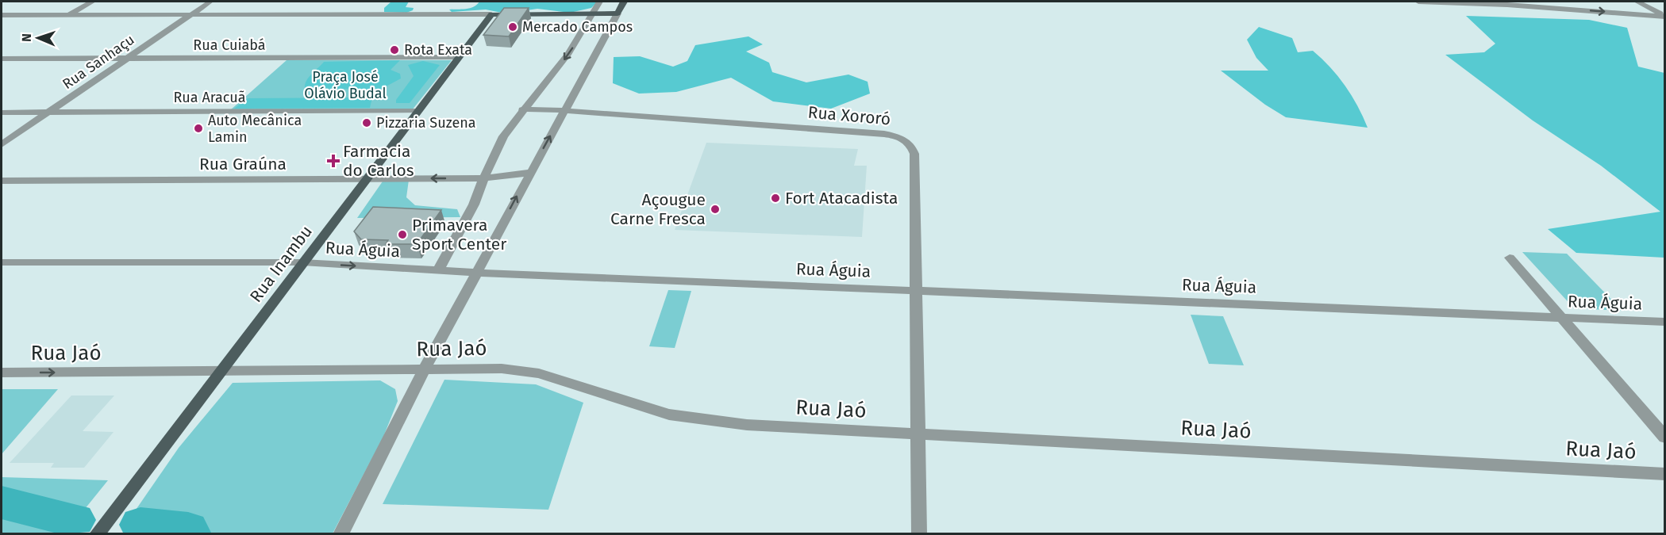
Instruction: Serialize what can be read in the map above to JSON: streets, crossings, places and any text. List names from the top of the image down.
{
  "streets": {
    "main road": ["Rua Inambu"],
    "street": [
      "Rua Cuiabá",
      "Rua Sanhaçu",
      "Rua Aracuã",
      "Rua Xororó",
      "Rua Graúna",
      "Rua Águia",
      "Rua Jaó"
    ]
  },
  "crossings": [
    ["Rua Cuiabá", "Rua Sanhaçu"],
    ["Rua Cuiabá", "Rua Inambu"],
    ["Rua Sanhaçu", "Rua Aracuã"],
    ["Rua Aracuã", "Rua Inambu"],
    ["Rua Xororó", "Rua Águia"],
    ["Rua Xororó", "Rua Jaó"],
    ["Rua Graúna", "Rua Inambu"],
    ["Rua Águia", "Rua Inambu"],
    ["Rua Inambu", "Rua Jaó"]
  ],
  "parks": ["Praça José Olávio Budal"],
  "places": {
    "other": [
      "Mercado Campos",
      "Rota Exata",
      "Pizzaria Suzena",
      "Auto Mecânica Lamin",
      "Fort Atacadista",
      "Açougue Carne Fresca",
      "Primavera Sport Center"
    ],
    "health": ["Farmacia do Carlos"]
  },
  "north": "left"
}
